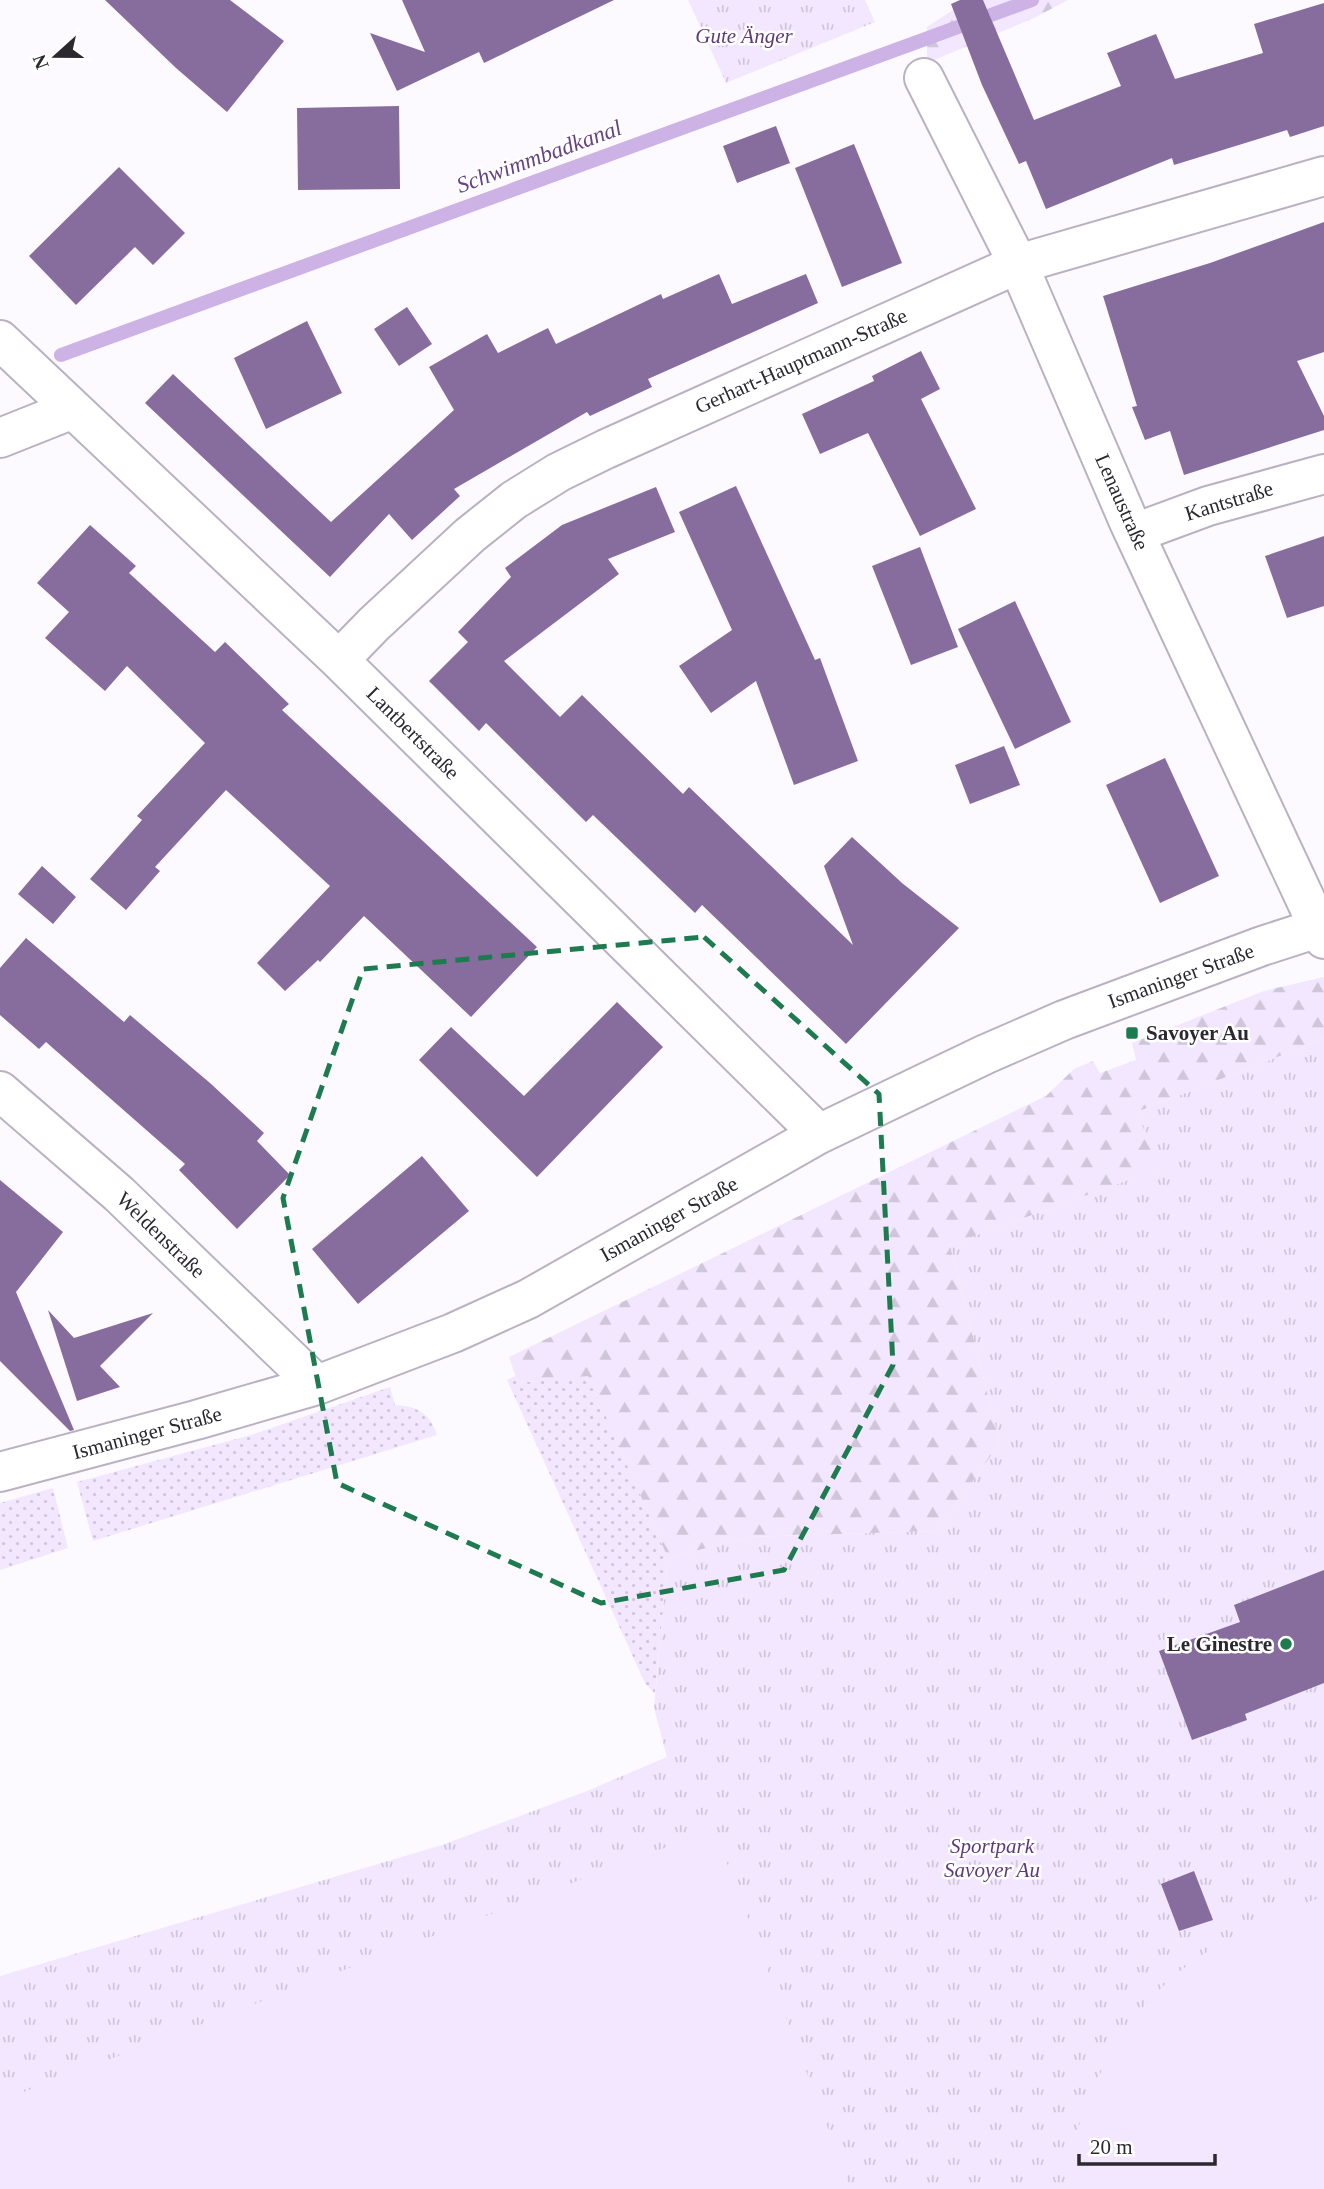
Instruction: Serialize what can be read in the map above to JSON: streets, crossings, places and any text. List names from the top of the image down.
{
  "streets": {
    "street": [
      "Gerhart-Hauptmann-Straße",
      "Kantstraße",
      "Lenaustraße",
      "Lantbertstraße",
      "Ismaninger Straße",
      "Weldenstraße"
    ]
  },
  "crossings": [
    ["Gerhart-Hauptmann-Straße", "Lenaustraße"],
    ["Gerhart-Hauptmann-Straße", "Lantbertstraße"],
    ["Kantstraße", "Lenaustraße"],
    ["Lenaustraße", "Ismaninger Straße"],
    ["Lantbertstraße", "Ismaninger Straße"],
    ["Ismaninger Straße", "Weldenstraße"]
  ],
  "water": ["Schwimmbadkanal"],
  "parks": ["Gute Änger", "Sportpark Savoyer Au"],
  "places": {
    "transit": ["Savoyer Au"],
    "other": ["Le Ginestre"]
  },
  "scale_bar": "20 m",
  "north": "left"
}
